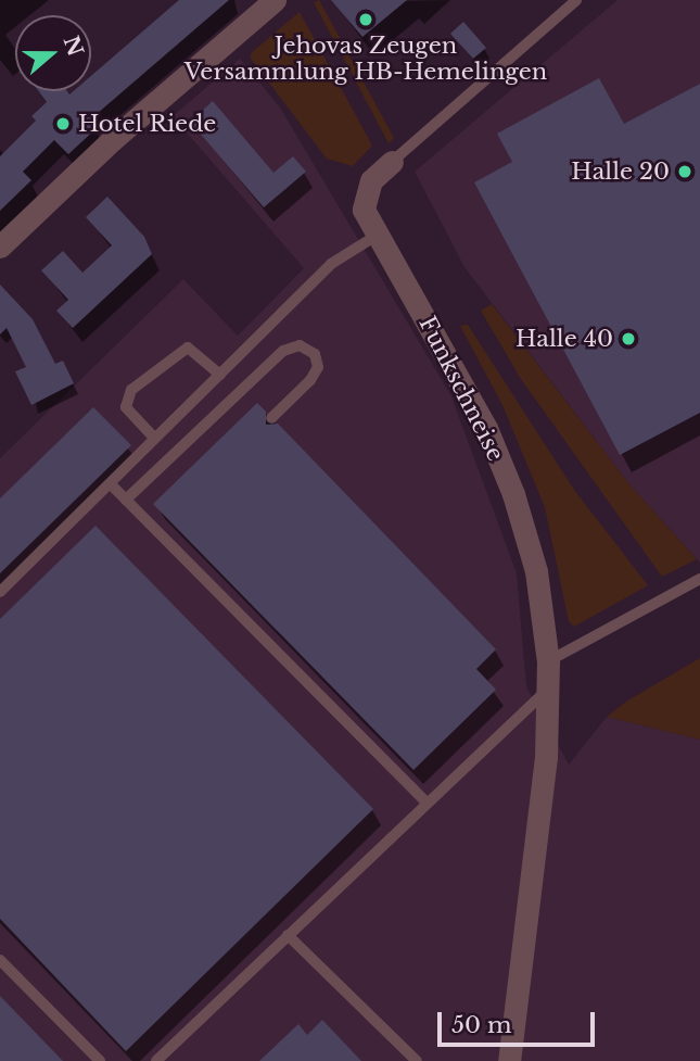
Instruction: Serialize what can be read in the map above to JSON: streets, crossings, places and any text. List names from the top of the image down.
{
  "streets": {
    "street": ["Funkschneise"]
  },
  "places": [
    "Jehovas Zeugen Versammlung HB-Hemelingen",
    "Hotel Riede",
    "Halle 20",
    "Halle 40"
  ],
  "scale_bar": "50 m",
  "north": "right"
}
